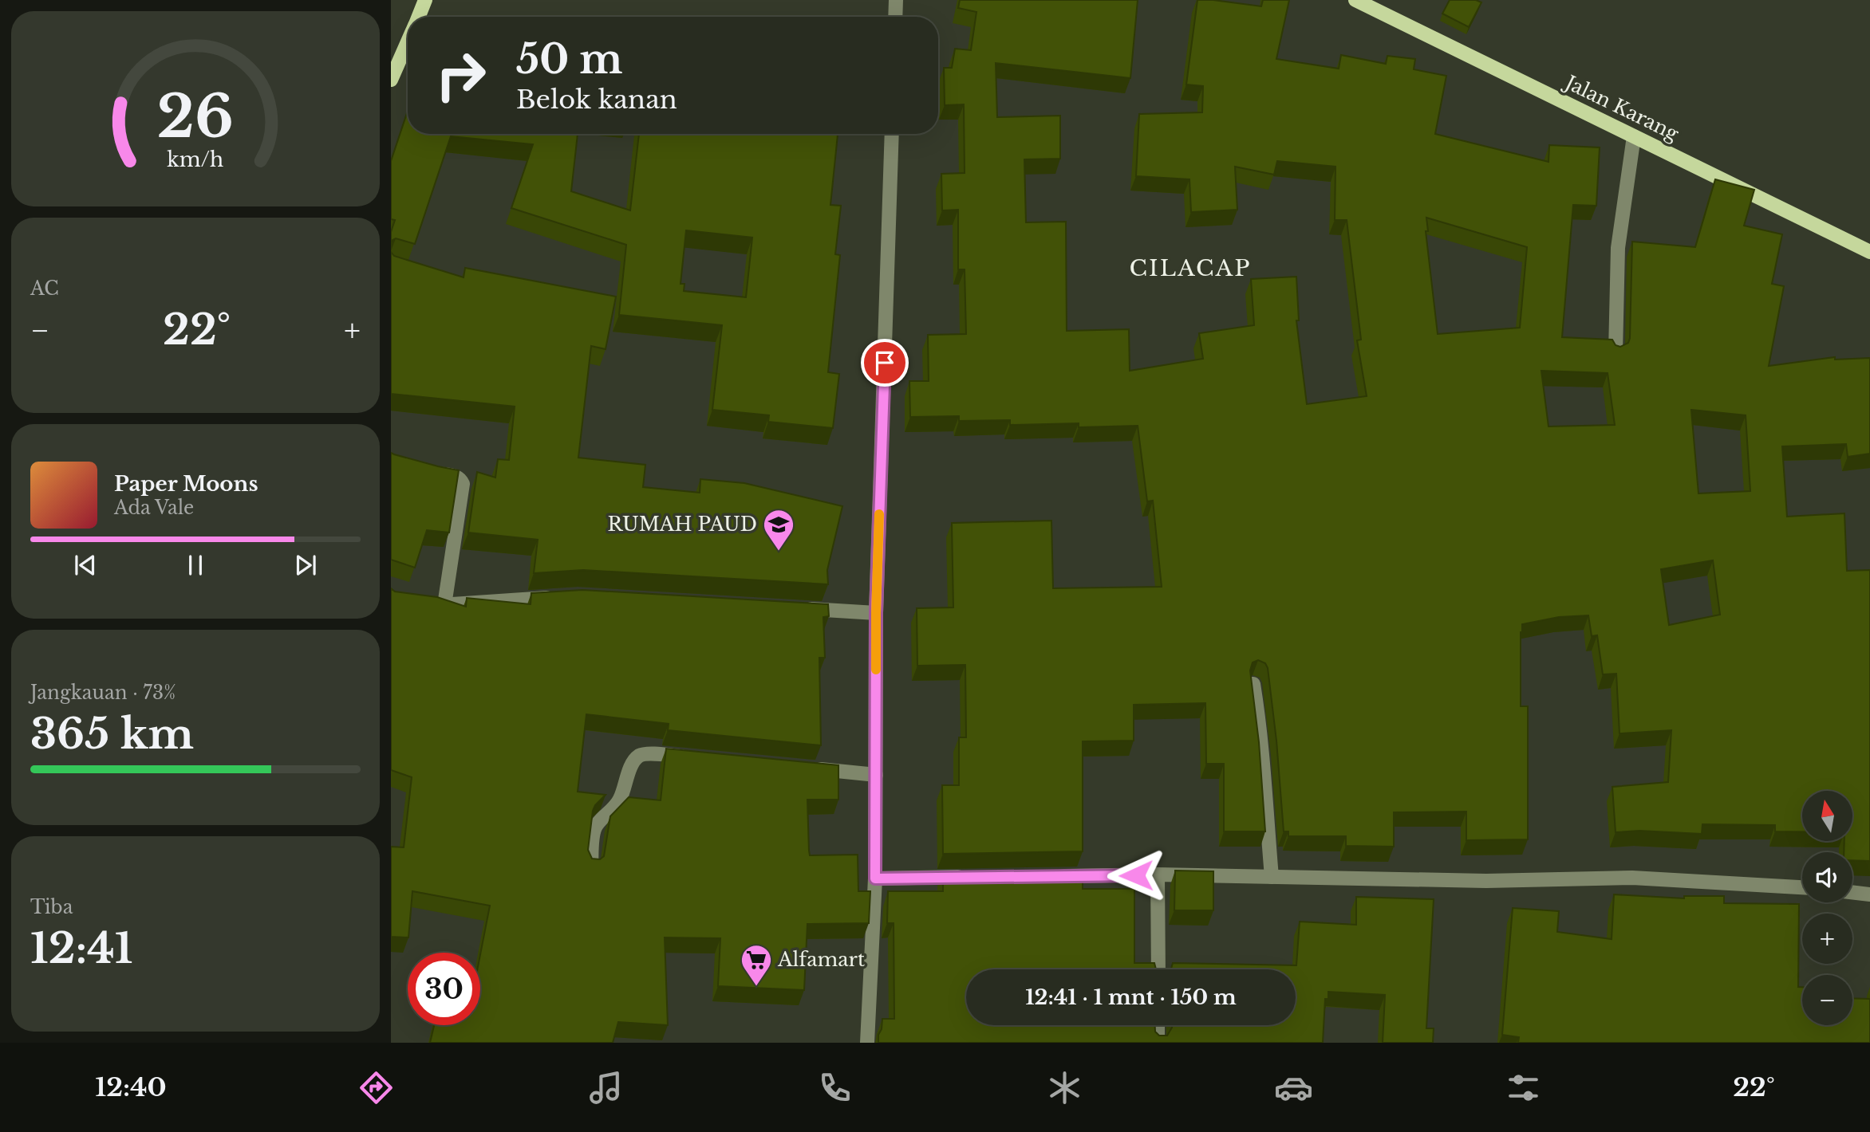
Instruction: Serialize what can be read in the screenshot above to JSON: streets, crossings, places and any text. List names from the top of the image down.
{
  "streets": {
    "main road": ["Jalan Karang"]
  },
  "districts": ["CILACAP"],
  "places": {
    "school or university": ["RUMAH PAUD"],
    "supermarket": ["Alfamart"]
  },
  "north": "top",
  "page": {
    "turn": ["50 m", "Belok kanan"],
    "tile": [
      "AC",
      ["Jangkauan · 73%", "365 km"],
      ["Tiba", "12:41"]
    ],
    "heat": ["−", "22°", "+"],
    "song": ["Paper Moons", "Ada Vale"],
    "map_buttons": ["+", "−"],
    "limit": "30",
    "trip": "12:41 · 1 mnt · 150 m",
    "tabs": ["12:40", "22°"],
    "gauge": ["26", "km/h"]
  }
}
